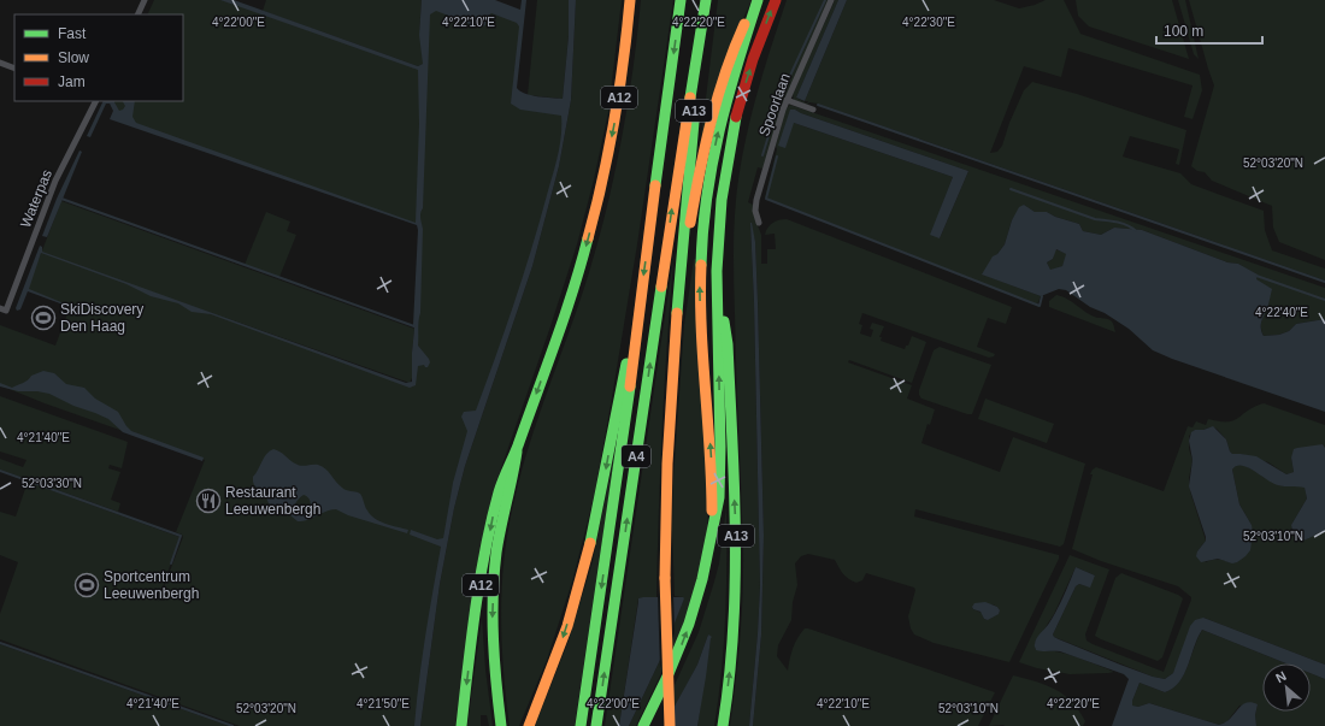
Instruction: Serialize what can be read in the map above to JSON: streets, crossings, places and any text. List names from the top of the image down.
{
  "streets": {
    "highway": ["A12", "A13", "A4"],
    "street": ["Spoorlaan", "Waterpas"]
  },
  "crossings": [
    ["A13", "A4"]
  ],
  "places": {
    "sports": ["SkiDiscovery Den Haag", "Sportcentrum Leeuwenbergh"],
    "restaurant": ["Restaurant Leeuwenbergh"]
  },
  "legend": ["Fast", "Slow", "Jam"],
  "scale_bar": "100 m",
  "north": "top left",
  "coordinates": [
    "4°22'00\"E",
    "4°22'10\"E",
    "4°22'20\"E",
    "4°22'30\"E",
    "52°03'20\"N",
    "4°22'40\"E",
    "4°21'40\"E",
    "52°03'30\"N",
    "52°03'10\"N",
    "4°21'50\"E"
  ]
}
